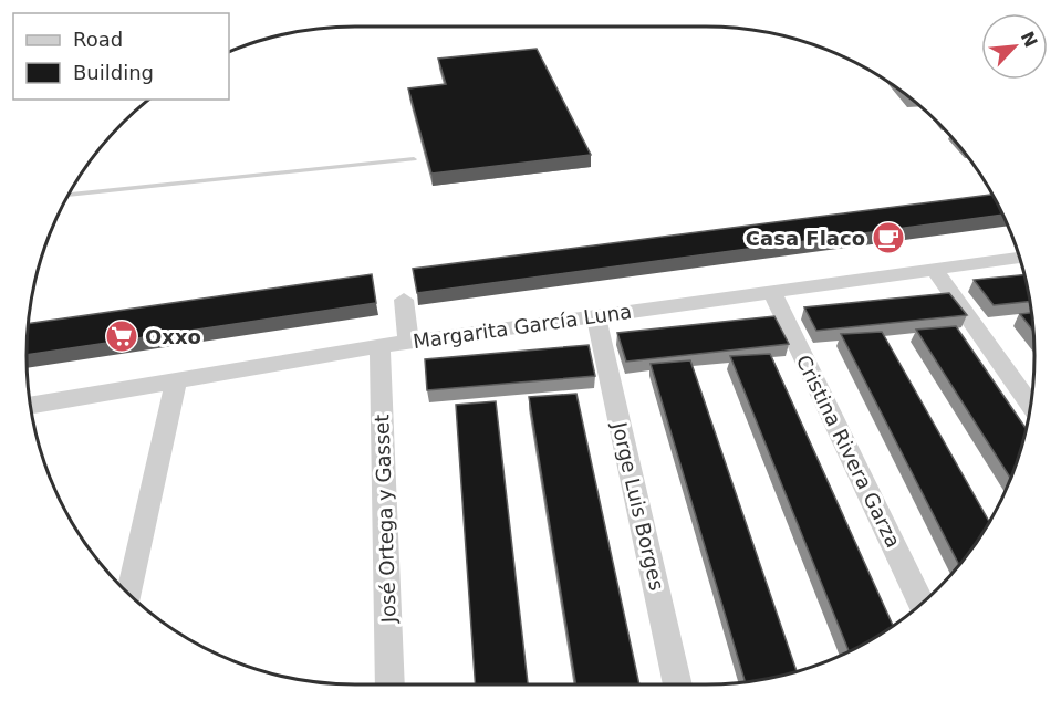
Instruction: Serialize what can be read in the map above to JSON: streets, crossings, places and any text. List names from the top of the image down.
{
  "streets": {
    "street": [
      "Margarita García Luna",
      "Cristina Rivera Garza",
      "Jorge Luis Borges",
      "José Ortega y Gasset"
    ]
  },
  "crossings": [
    ["Margarita García Luna", "Cristina Rivera Garza"],
    ["Margarita García Luna", "Jorge Luis Borges"],
    ["Margarita García Luna", "José Ortega y Gasset"]
  ],
  "places": {
    "cafe": ["Casa Flaco"],
    "supermarket": ["Oxxo"]
  },
  "legend": ["Road", "Building"],
  "north": "top right"
}
